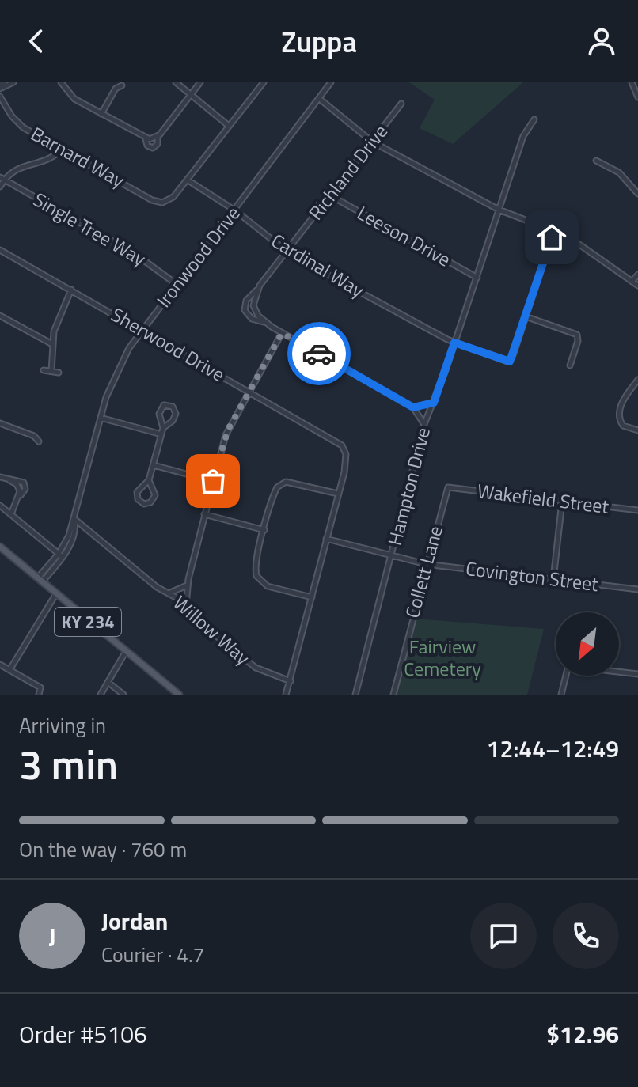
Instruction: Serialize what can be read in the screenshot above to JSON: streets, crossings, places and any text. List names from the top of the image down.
{
  "streets": {
    "main road": ["KY 234"],
    "street": [
      "Barnard Way",
      "Richland Drive",
      "Single Tree Way",
      "Leeson Drive",
      "Ironwood Drive",
      "Cardinal Way",
      "Sherwood Drive",
      "Hampton Drive",
      "Wakefield Street",
      "Collett Lane",
      "Covington Street",
      "Willow Way"
    ]
  },
  "crossings": [
    ["Barnard Way", "Cardinal Way"],
    ["Richland Drive", "Leeson Drive"],
    ["Richland Drive", "Cardinal Way"],
    ["Single Tree Way", "Ironwood Drive"],
    ["Leeson Drive", "Hampton Drive"],
    ["Ironwood Drive", "Cardinal Way"],
    ["Ironwood Drive", "Sherwood Drive"],
    ["Ironwood Drive", "KY 234"],
    ["Ironwood Drive", "Willow Way"],
    ["Cardinal Way", "Hampton Drive"],
    ["Sherwood Drive", "Covington Street"],
    ["Sherwood Drive", "Willow Way"],
    ["Hampton Drive", "Covington Street"],
    ["Wakefield Street", "Collett Lane"],
    ["Collett Lane", "Covington Street"]
  ],
  "parks": ["Fairview Cemetery"],
  "north": "bottom left",
  "page": {
    "header": "Zuppa",
    "heading": ["3 min", "Arriving in", "12:44–12:49"],
    "panel": [
      "Jordan",
      "Courier · 4.7",
      "Order #5106",
      "$12.96"
    ],
    "bar": "On the way · 760 m",
    "round": "J"
  }
}
